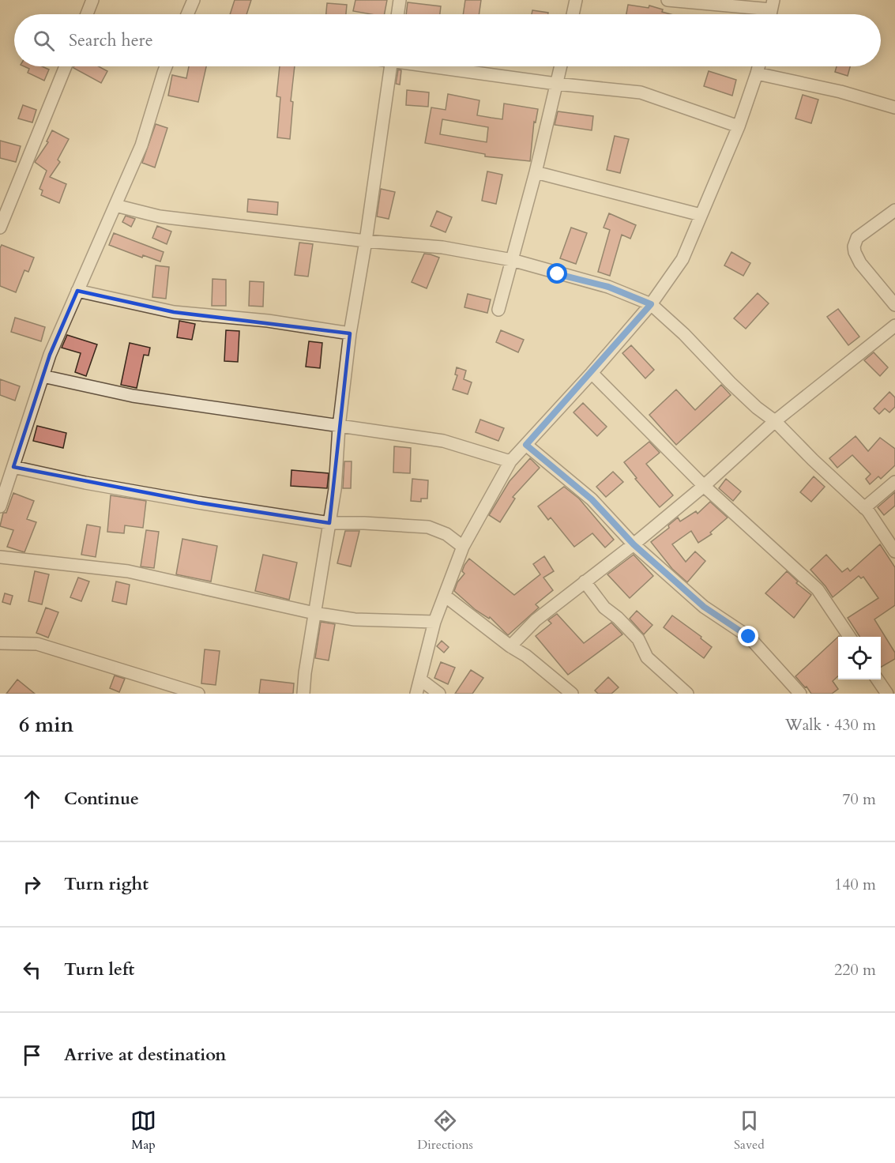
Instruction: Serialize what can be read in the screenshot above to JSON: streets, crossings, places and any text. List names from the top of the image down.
{
  "page": {
    "search": "Search here",
    "heading": ["6 min", "Walk · 430 m"],
    "list": [
      ["Continue", "70 m"],
      ["Turn right", "140 m"],
      ["Turn left", "220 m"],
      "Arrive at destination"
    ],
    "nav": ["Map", "Directions", "Saved"]
  }
}
